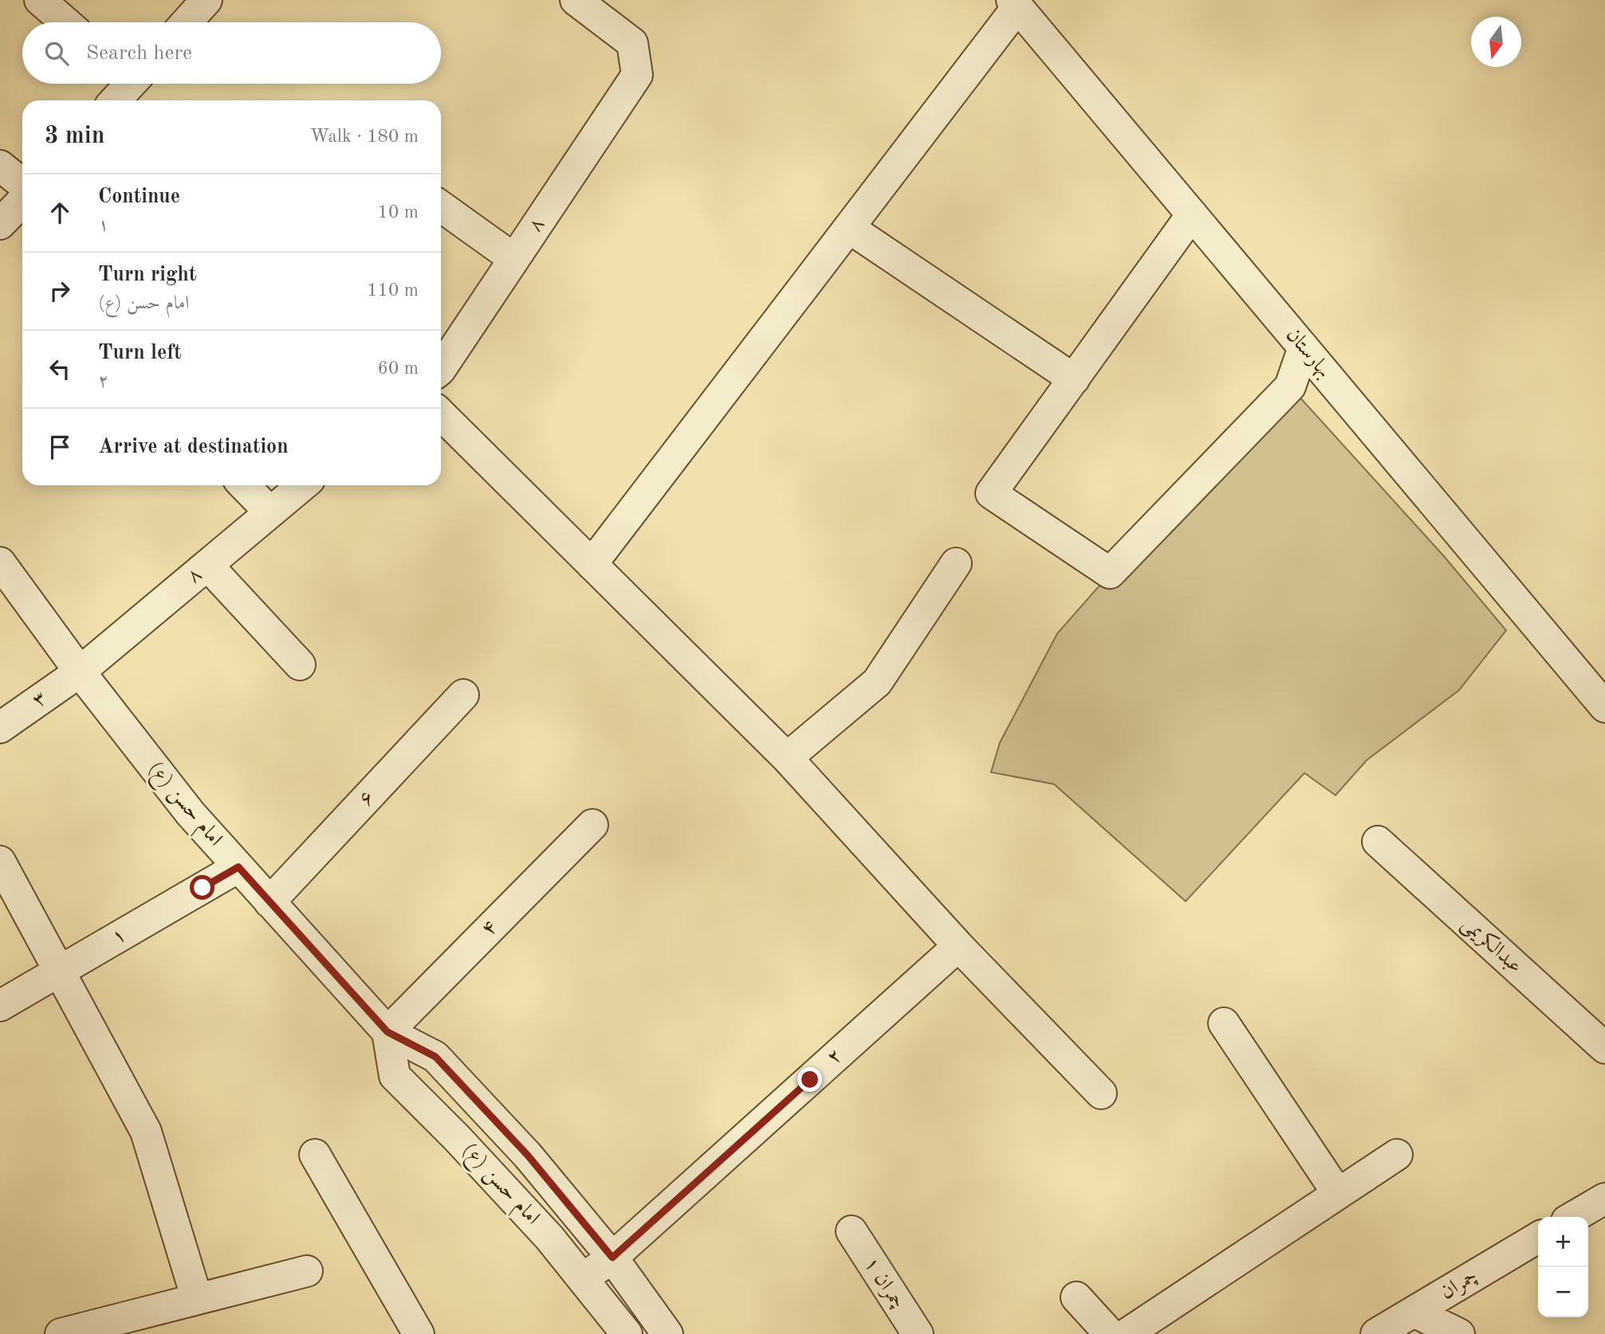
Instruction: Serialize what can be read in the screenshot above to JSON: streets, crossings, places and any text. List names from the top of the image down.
{
  "streets": {
    "street": [
      "۸",
      "بهارستان",
      "۳",
      "۶",
      "امام حسن (ع)",
      "۴",
      "۱",
      "عبدالکریمی",
      "۲",
      "چمران ۱",
      "چمران"
    ]
  },
  "crossings": [
    ["۸", "۳"],
    ["۸", "امام حسن (ع)"],
    ["۳", "امام حسن (ع)"],
    ["۶", "امام حسن (ع)"],
    ["امام حسن (ع)", "۴"],
    ["امام حسن (ع)", "۱"],
    ["امام حسن (ع)", "۲"]
  ],
  "north": "bottom",
  "page": {
    "search": "Search here",
    "heading": ["3 min", "Walk · 180 m"],
    "list": [
      ["Continue", "۱", "10 m"],
      ["Turn right", "امام حسن (ع)", "110 m"],
      ["Turn left", "۲", "60 m"],
      "Arrive at destination"
    ],
    "map_buttons": ["+", "−"]
  }
}
